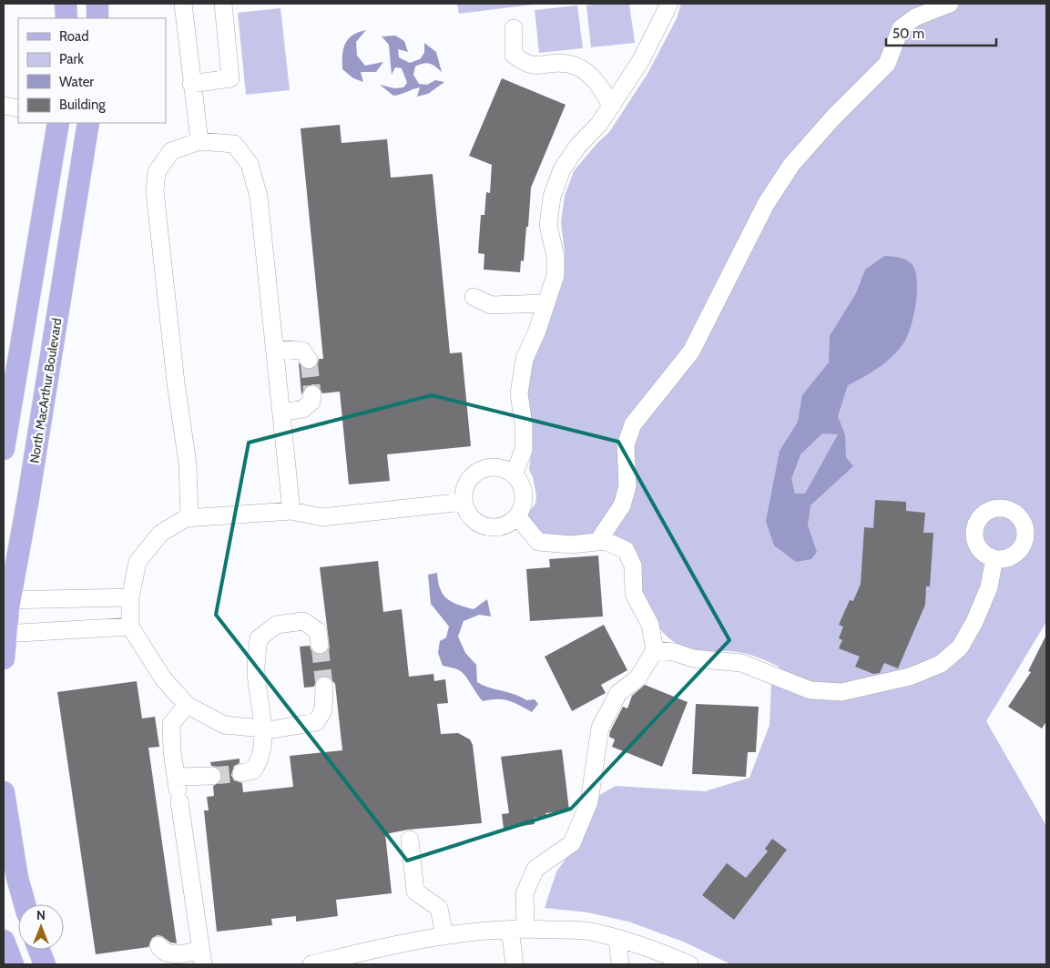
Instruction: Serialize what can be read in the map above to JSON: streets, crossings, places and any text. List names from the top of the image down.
{
  "streets": {
    "main road": ["North MacArthur Boulevard"]
  },
  "legend": [
    "Road",
    "Park",
    "Water",
    "Building"
  ],
  "scale_bar": "50 m",
  "north": "top"
}
